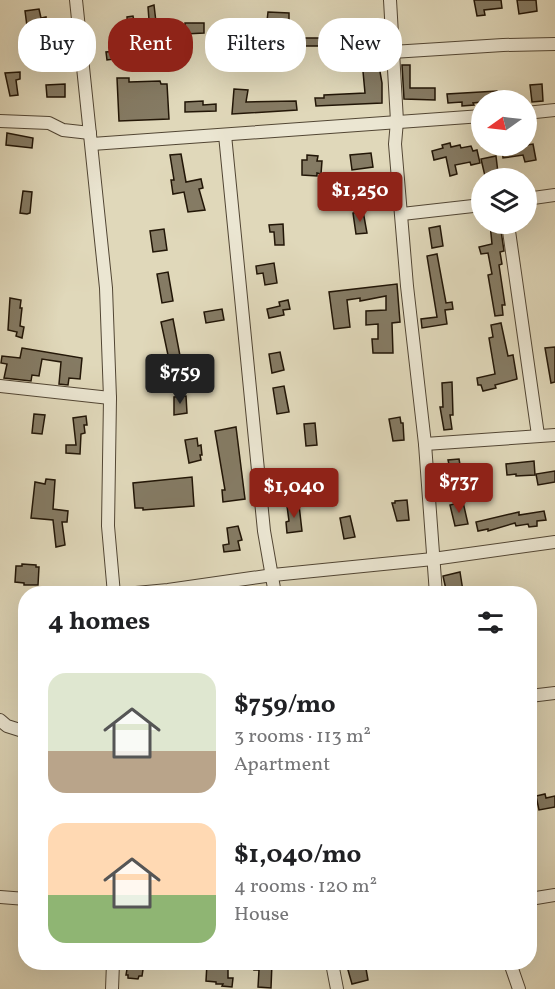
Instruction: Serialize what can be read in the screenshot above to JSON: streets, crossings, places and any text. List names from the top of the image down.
{
  "north": "left",
  "page": {
    "chip": [
      "Buy",
      "Rent",
      "Filters",
      "New"
    ],
    "price": [
      "$1,250",
      "$759",
      "$737",
      "$1,040"
    ],
    "heading": "4 homes",
    "list": [
      {
        "name": "$759/mo",
        "note": "3 rooms · 113 m² · Apartment"
      },
      {
        "name": "$1,040/mo",
        "note": "4 rooms · 120 m² · House"
      }
    ]
  }
}
